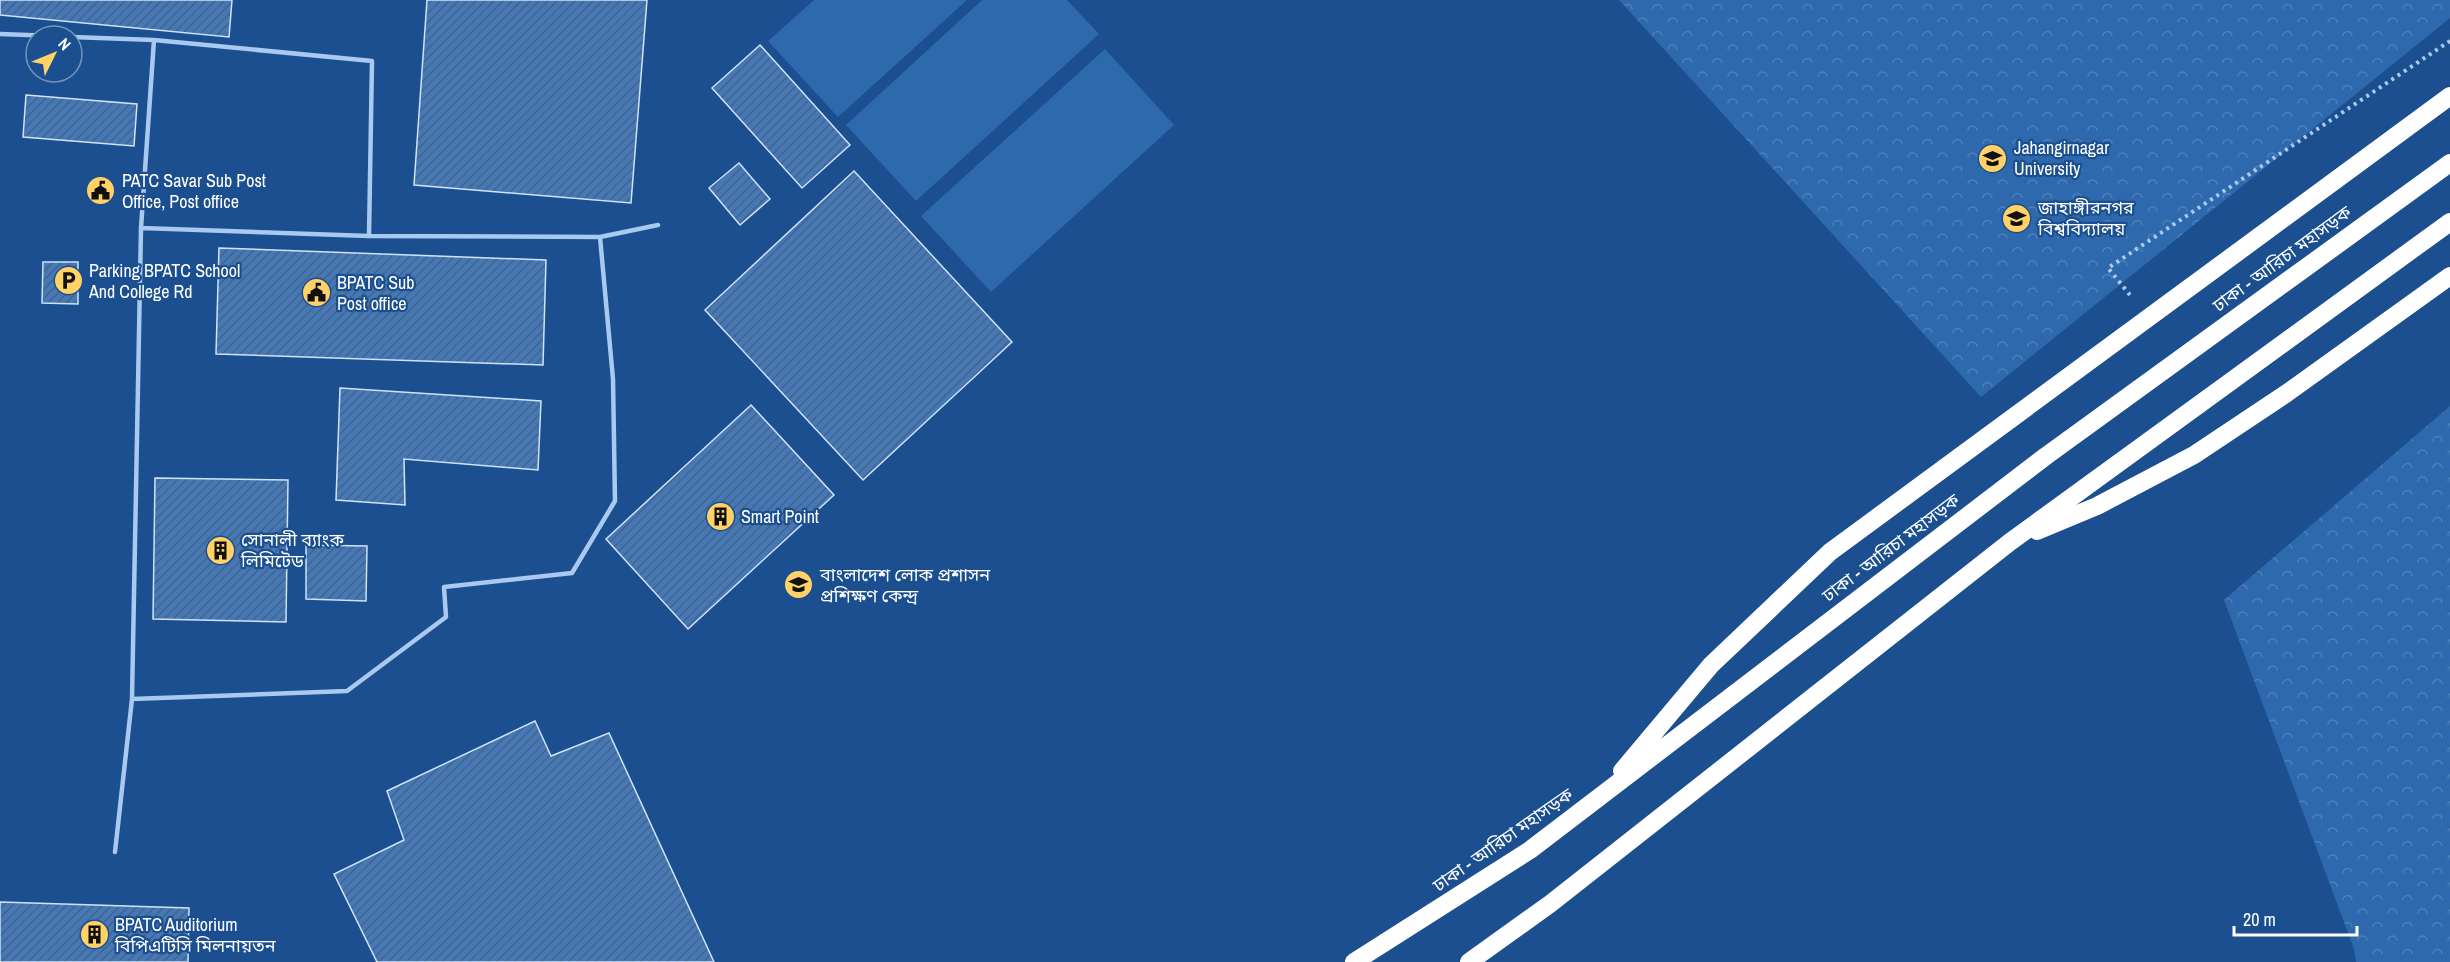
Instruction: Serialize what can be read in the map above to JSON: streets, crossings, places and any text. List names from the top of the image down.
{
  "streets": {
    "highway": ["ঢাকা - আরিচা মহাসড়ক"]
  },
  "places": {
    "school or university": ["Jahangirnagar University", "জাহাঙ্গীরনগর বিশ্ববিদ্যালয়", "বাংলাদেশ লোক প্রশাসন প্রশিক্ষণ কেন্দ্র"],
    "public building": ["PATC Savar Sub Post Office, Post office", "BPATC Sub Post office"],
    "parking": ["Parking BPATC School And College Rd"],
    "building": ["Smart Point", "সোনালী ব্যাংক লিমিটেড", "BPATC Auditorium বিপিএটিসি মিলনায়তন"]
  },
  "scale_bar": "20 m",
  "north": "top right"
}
